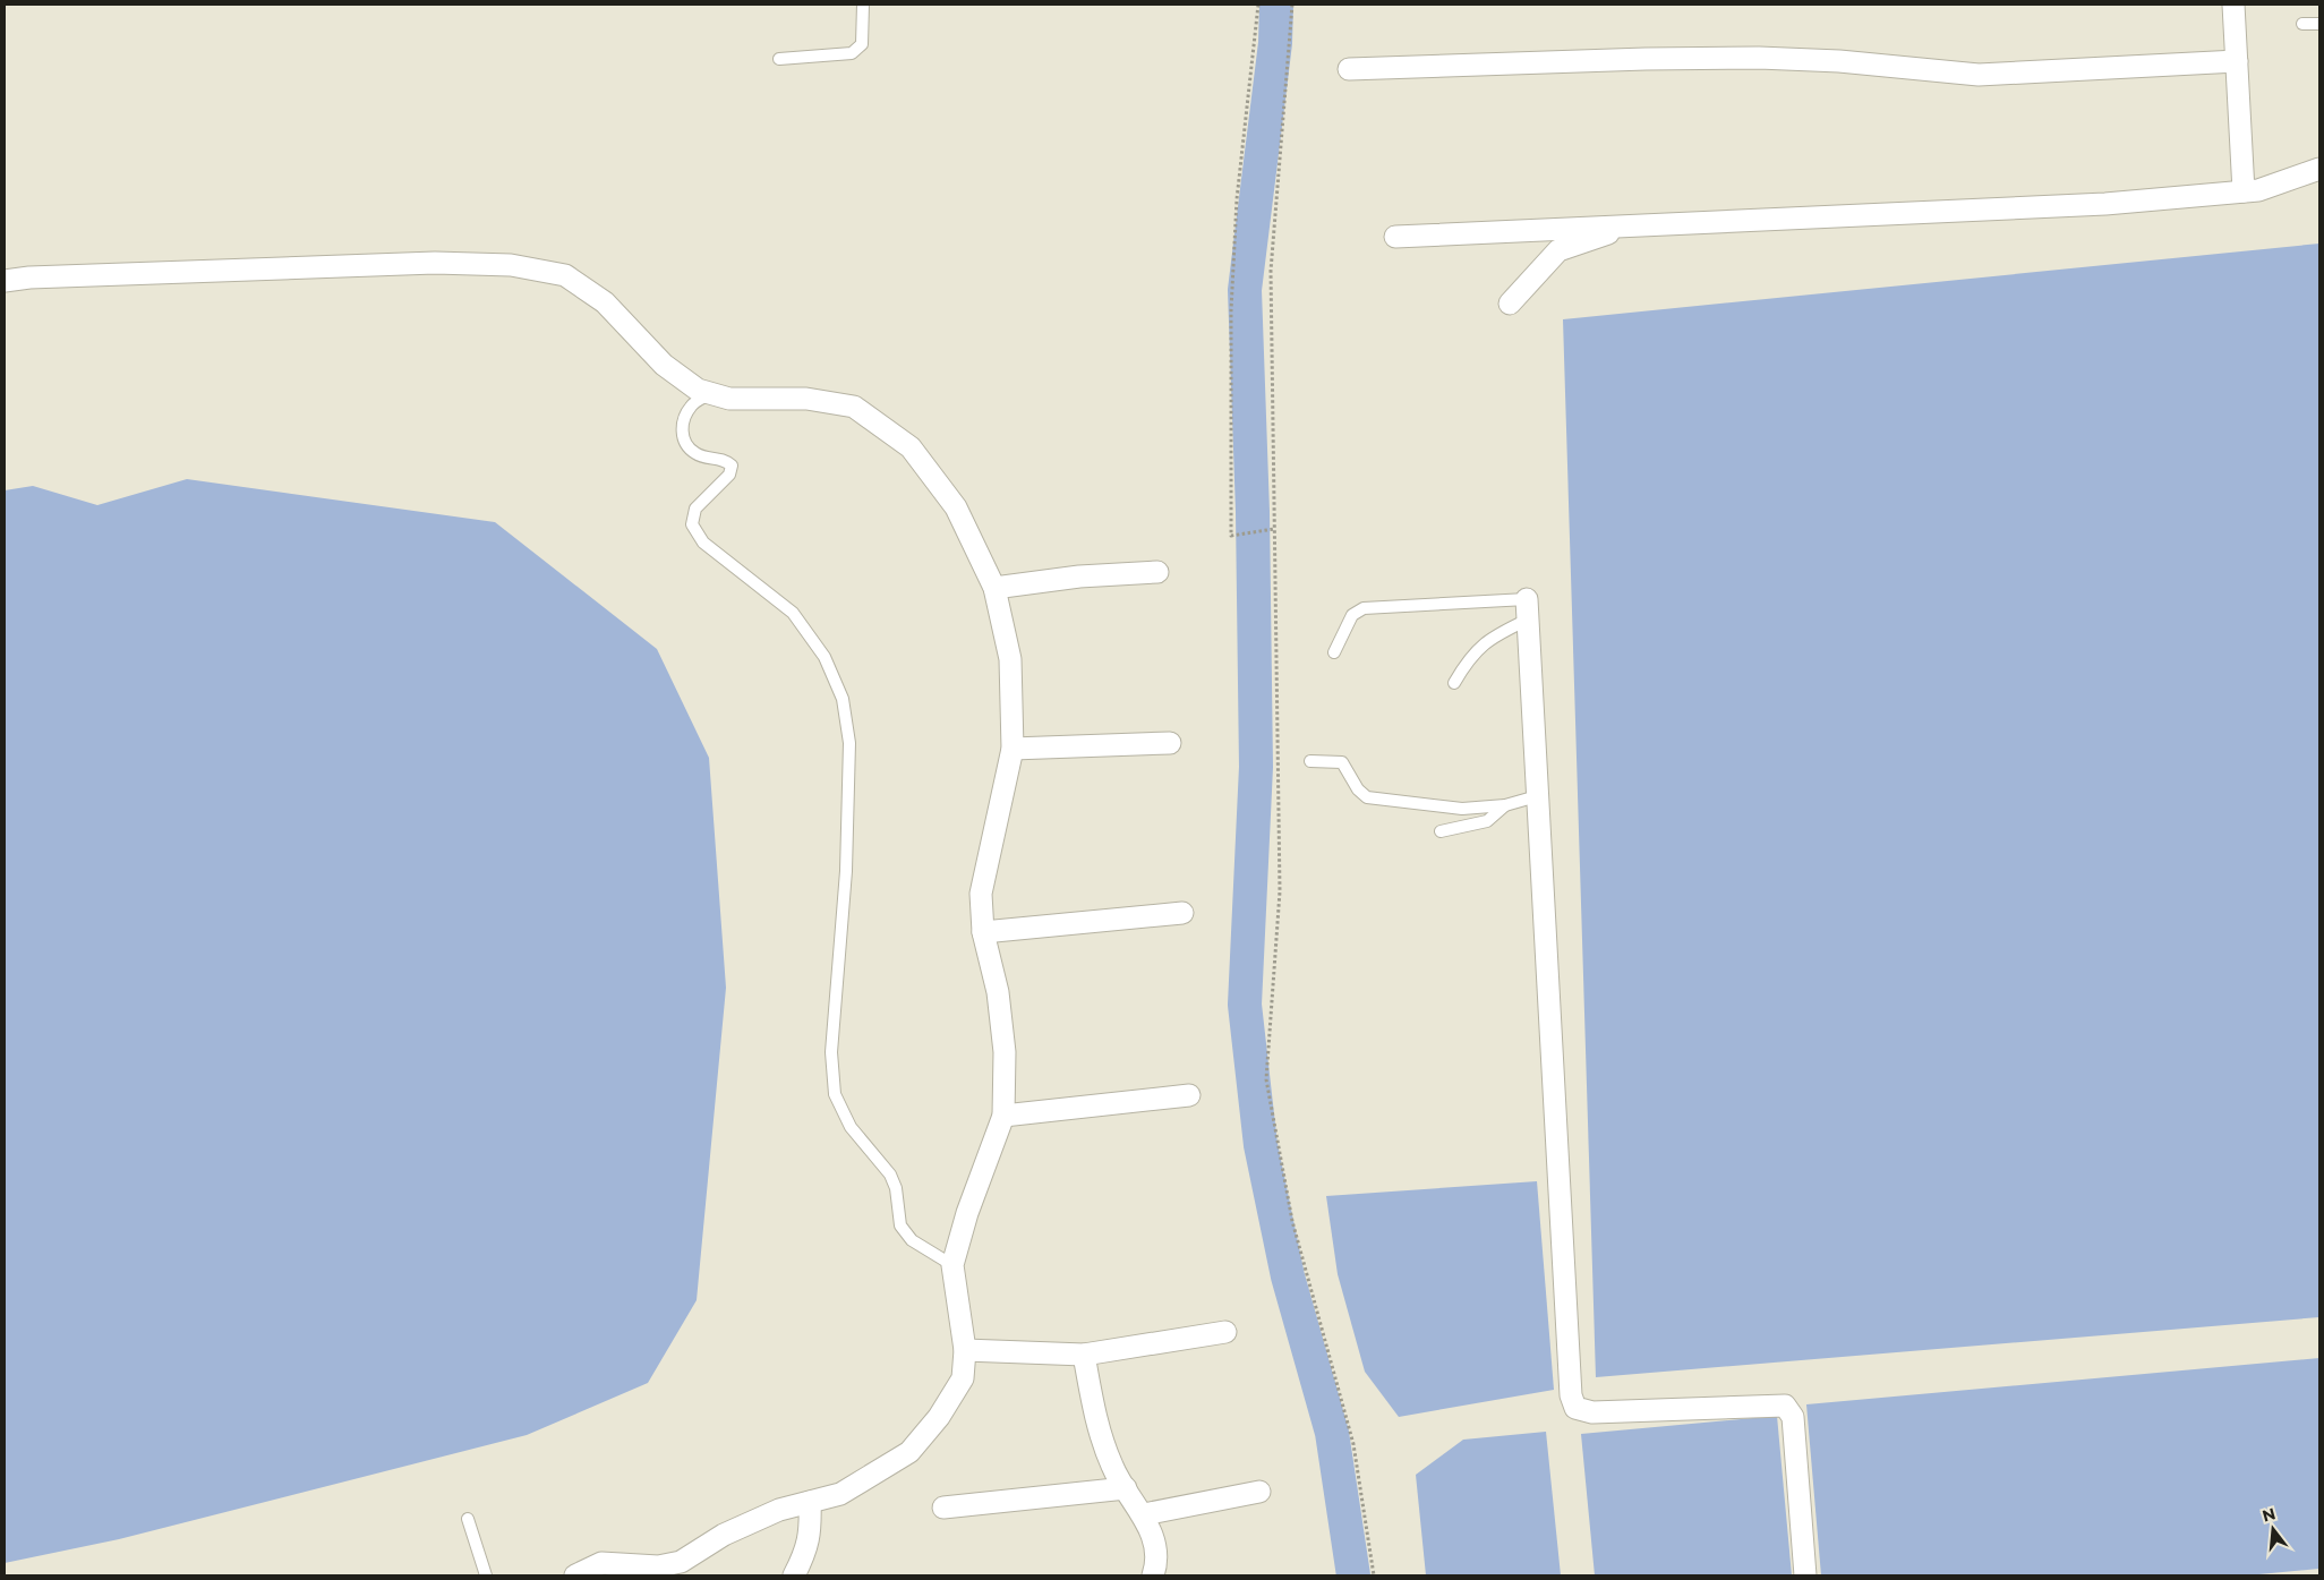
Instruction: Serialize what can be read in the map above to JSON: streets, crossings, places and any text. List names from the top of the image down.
{
  "north": "top"
}
